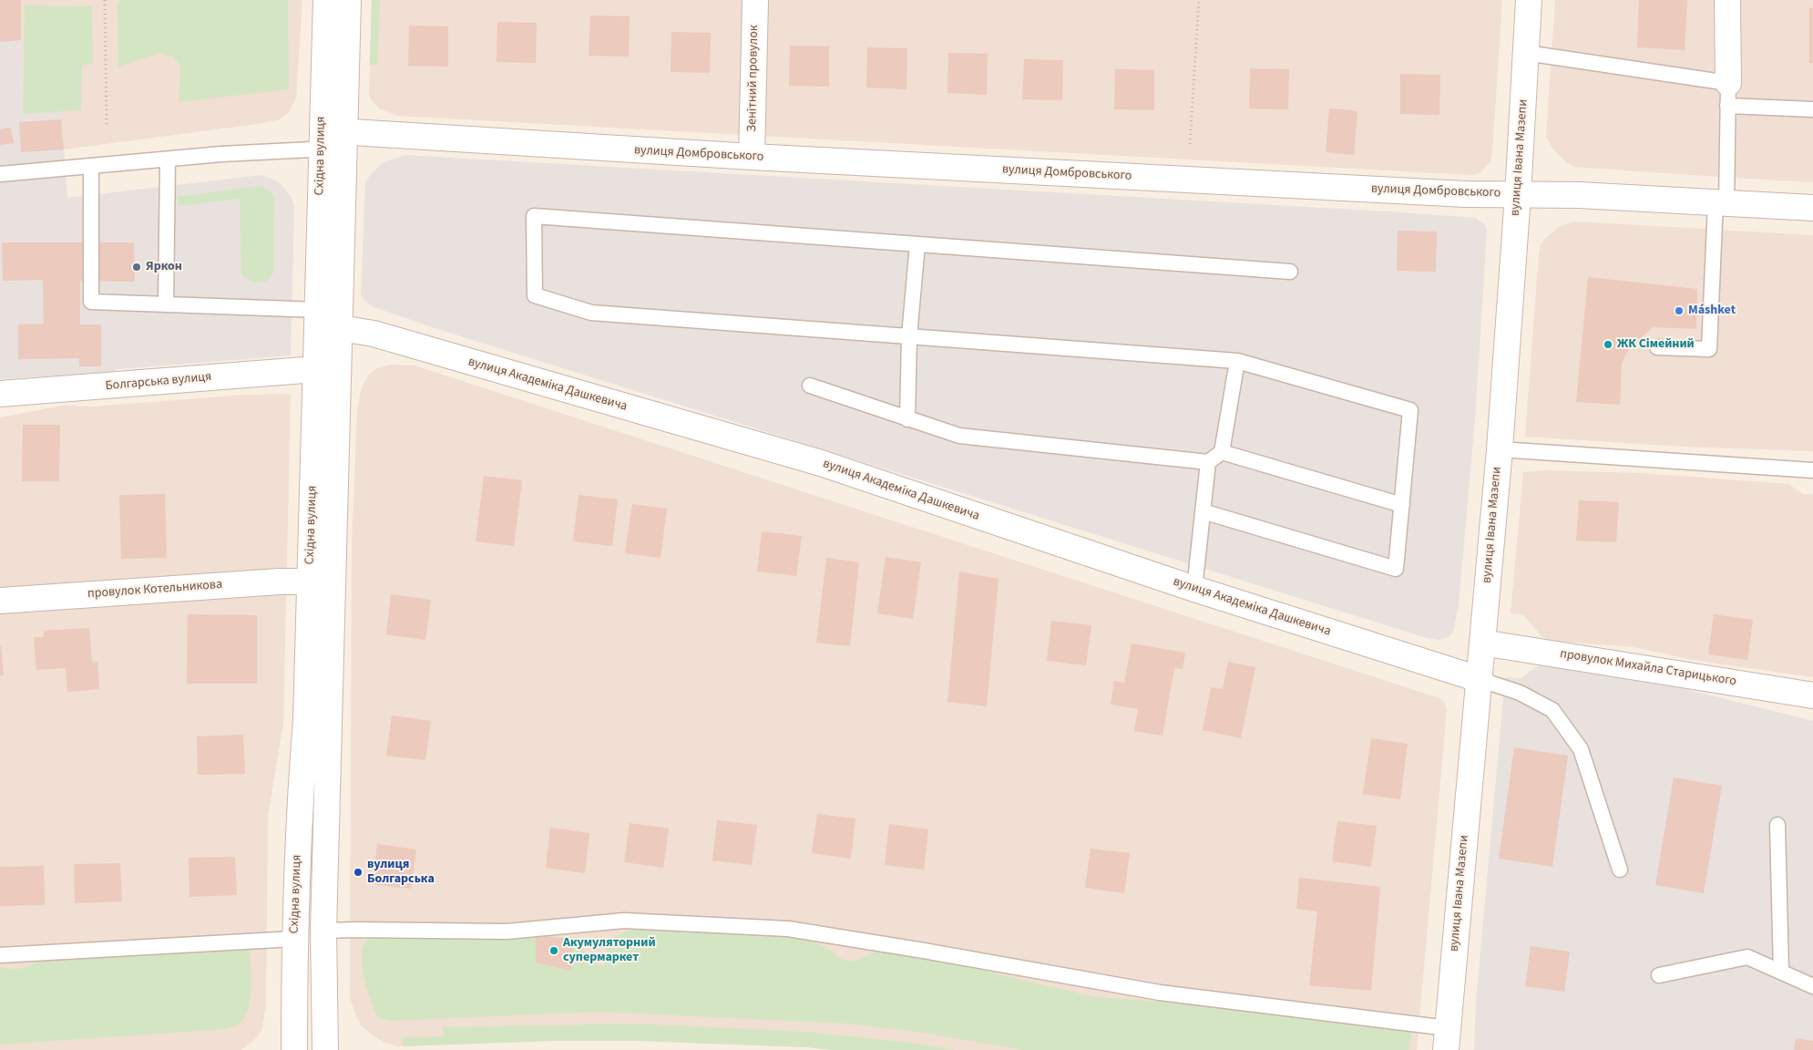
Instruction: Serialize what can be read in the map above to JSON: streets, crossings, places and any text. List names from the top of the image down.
{
  "streets": {
    "street": [
      "Зенітний провулок",
      "вулиця Домбровського",
      "Східна вулиця",
      "вулиця Івана Мазепи",
      "Болгарська вулиця",
      "вулиця Академіка Дашкевича",
      "провулок Котельникова",
      "провулок Михайла Старицького"
    ]
  },
  "crossings": [
    ["Зенітний провулок", "вулиця Домбровського"],
    ["вулиця Домбровського", "Східна вулиця"],
    ["вулиця Домбровського", "вулиця Івана Мазепи"],
    ["Східна вулиця", "Болгарська вулиця"],
    ["Східна вулиця", "вулиця Академіка Дашкевича"],
    ["Східна вулиця", "провулок Котельникова"],
    ["вулиця Івана Мазепи", "вулиця Академіка Дашкевича"],
    ["вулиця Івана Мазепи", "провулок Михайла Старицького"]
  ],
  "places": [
    "Яркон",
    "Máshket",
    "ЖК Сімейний",
    "вулиця Болгарська",
    "Акумуляторний супермаркет"
  ]
}
